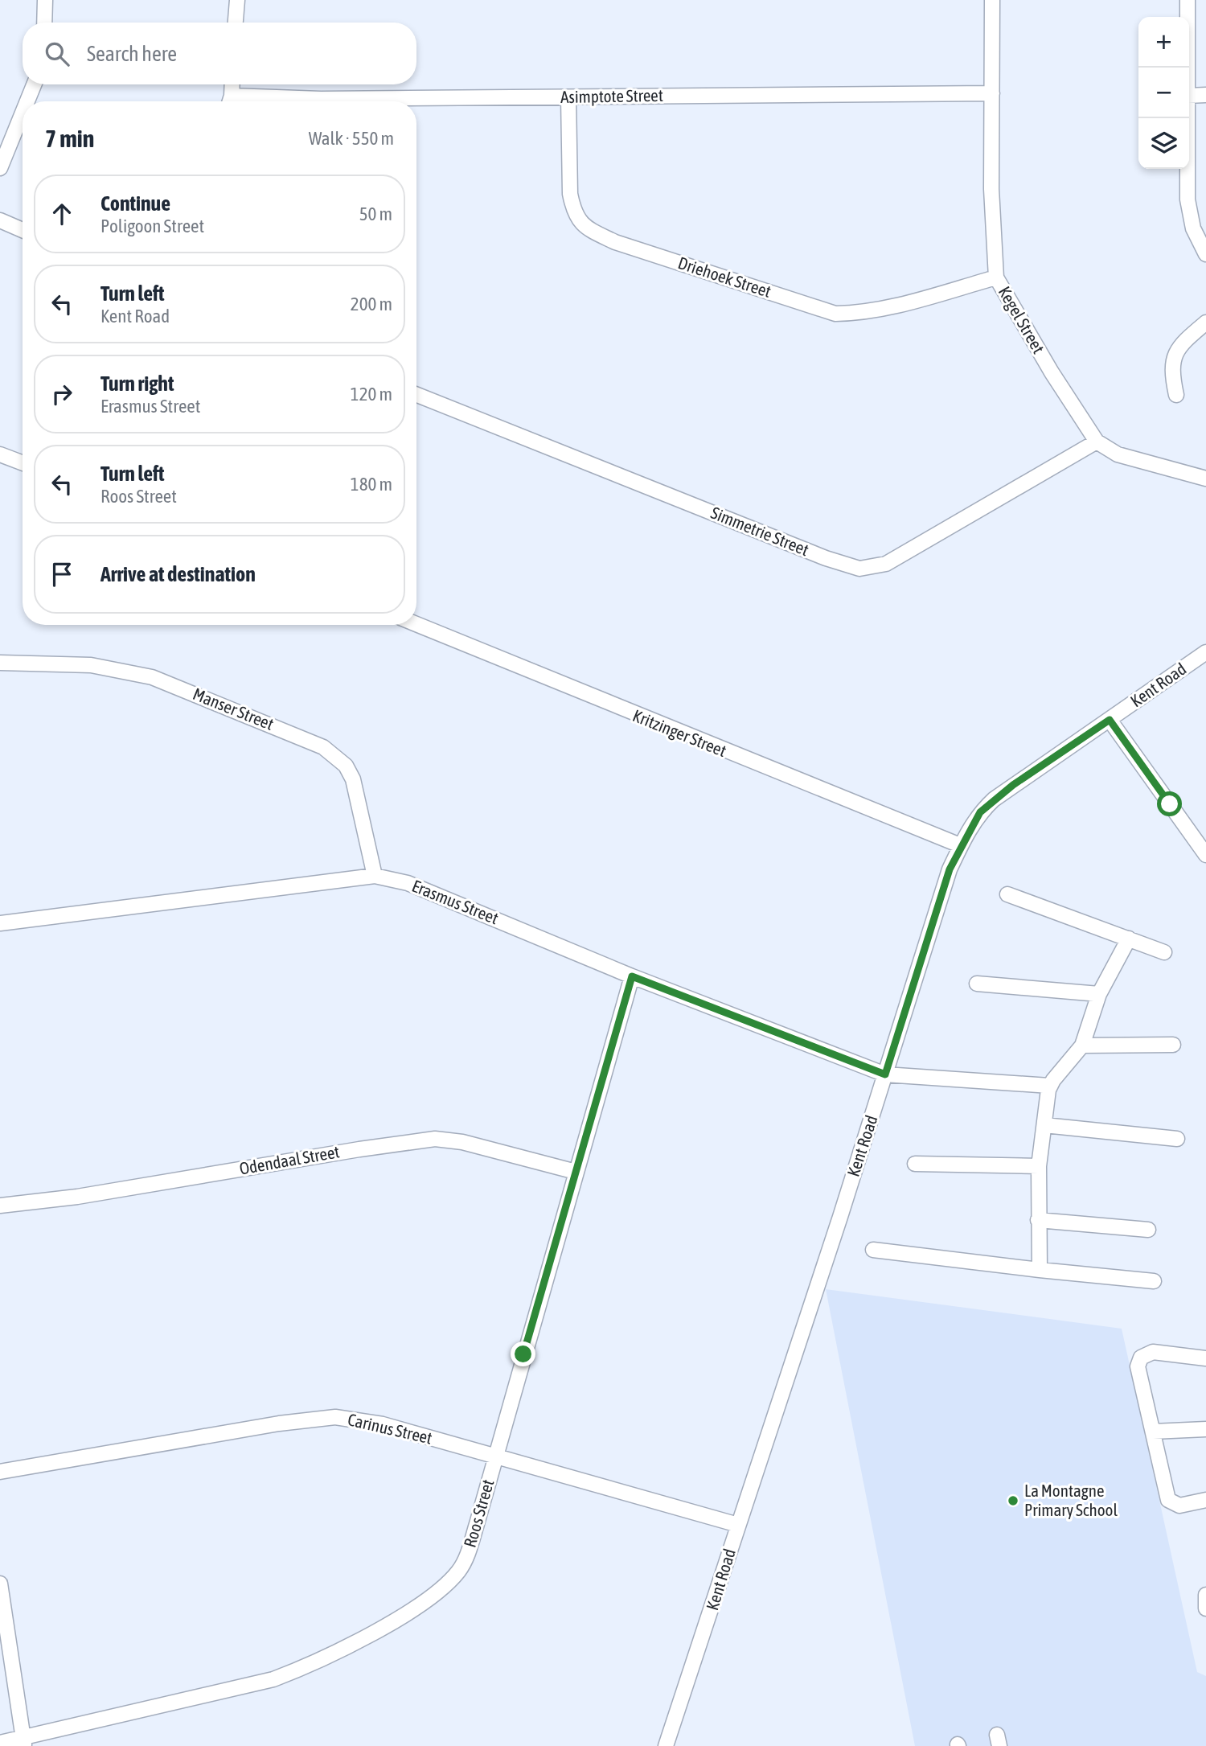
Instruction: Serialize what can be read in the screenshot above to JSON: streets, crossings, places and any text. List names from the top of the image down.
{
  "streets": {
    "street": [
      "Asimptote Street",
      "Driehoek Street",
      "Kegel Street",
      "Simmetrie Street",
      "Kent Road",
      "Manser Street",
      "Kritzinger Street",
      "Erasmus Street",
      "Odendaal Street",
      "Carinus Street",
      "Roos Street"
    ]
  },
  "crossings": [
    ["Asimptote Street", "Driehoek Street"],
    ["Asimptote Street", "Kegel Street"],
    ["Driehoek Street", "Kegel Street"],
    ["Kegel Street", "Simmetrie Street"],
    ["Kent Road", "Kritzinger Street"],
    ["Kent Road", "Erasmus Street"],
    ["Kent Road", "Carinus Street"],
    ["Manser Street", "Erasmus Street"],
    ["Erasmus Street", "Roos Street"],
    ["Odendaal Street", "Roos Street"],
    ["Carinus Street", "Roos Street"]
  ],
  "places": ["La Montagne Primary School"],
  "page": {
    "map_buttons": ["+", "−"],
    "search": "Search here",
    "heading": ["7 min", "Walk · 550 m"],
    "list": [
      ["Continue", "Poligoon Street", "50 m"],
      ["Turn left", "Kent Road", "200 m"],
      ["Turn right", "Erasmus Street", "120 m"],
      ["Turn left", "Roos Street", "180 m"],
      "Arrive at destination"
    ]
  }
}
